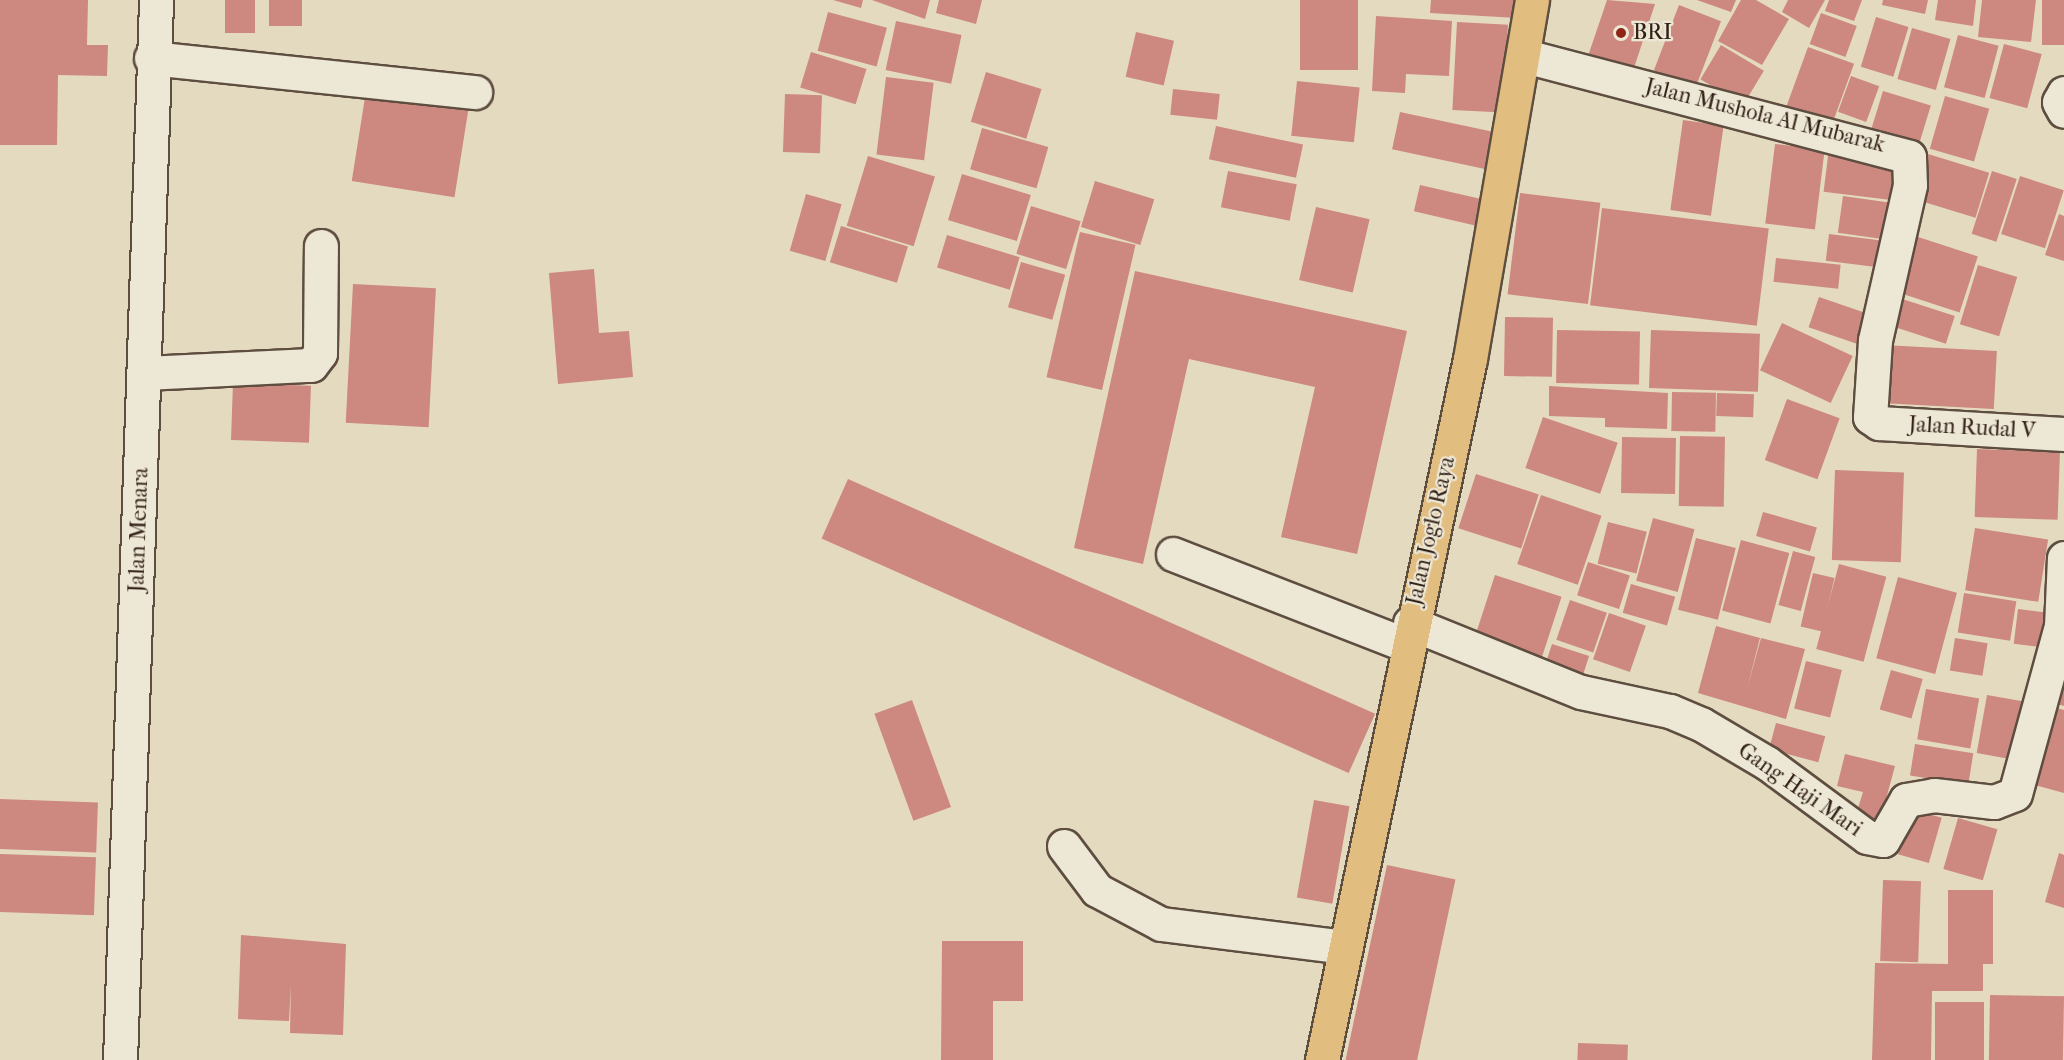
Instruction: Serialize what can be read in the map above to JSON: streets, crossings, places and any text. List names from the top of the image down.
{
  "streets": {
    "main road": ["Jalan Joglo Raya"],
    "street": [
      "Jalan Mushola Al Mubarak",
      "Jalan Rudal V",
      "Jalan Menara",
      "Gang Haji Mari"
    ]
  },
  "crossings": [
    ["Jalan Mushola Al Mubarak", "Jalan Rudal V"],
    ["Jalan Mushola Al Mubarak", "Jalan Joglo Raya"],
    ["Jalan Joglo Raya", "Gang Haji Mari"]
  ],
  "places": ["BRI"]
}
